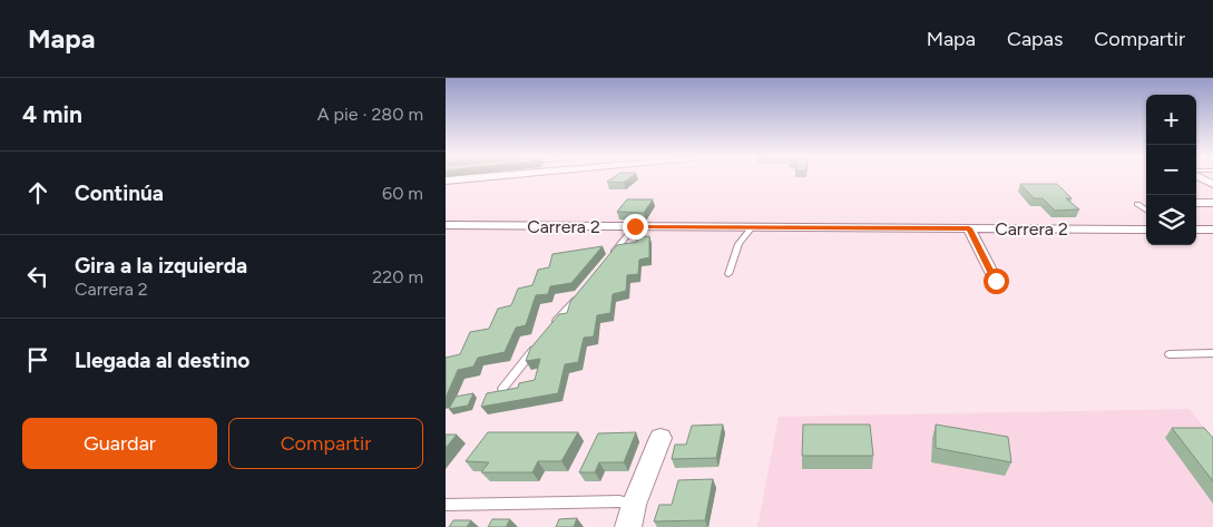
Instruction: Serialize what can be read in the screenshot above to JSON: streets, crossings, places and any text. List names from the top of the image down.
{
  "streets": {
    "street": ["Carrera 2"]
  },
  "page": {
    "header": "Mapa",
    "nav": ["Mapa", "Capas", "Compartir"],
    "heading": ["4 min", "A pie · 280 m"],
    "map_buttons": ["+", "−"],
    "list": [
      ["Continúa", "60 m"],
      ["Gira a la izquierda", "Carrera 2", "220 m"],
      "Llegada al destino"
    ],
    "buttons": ["Guardar", "Compartir"]
  }
}
